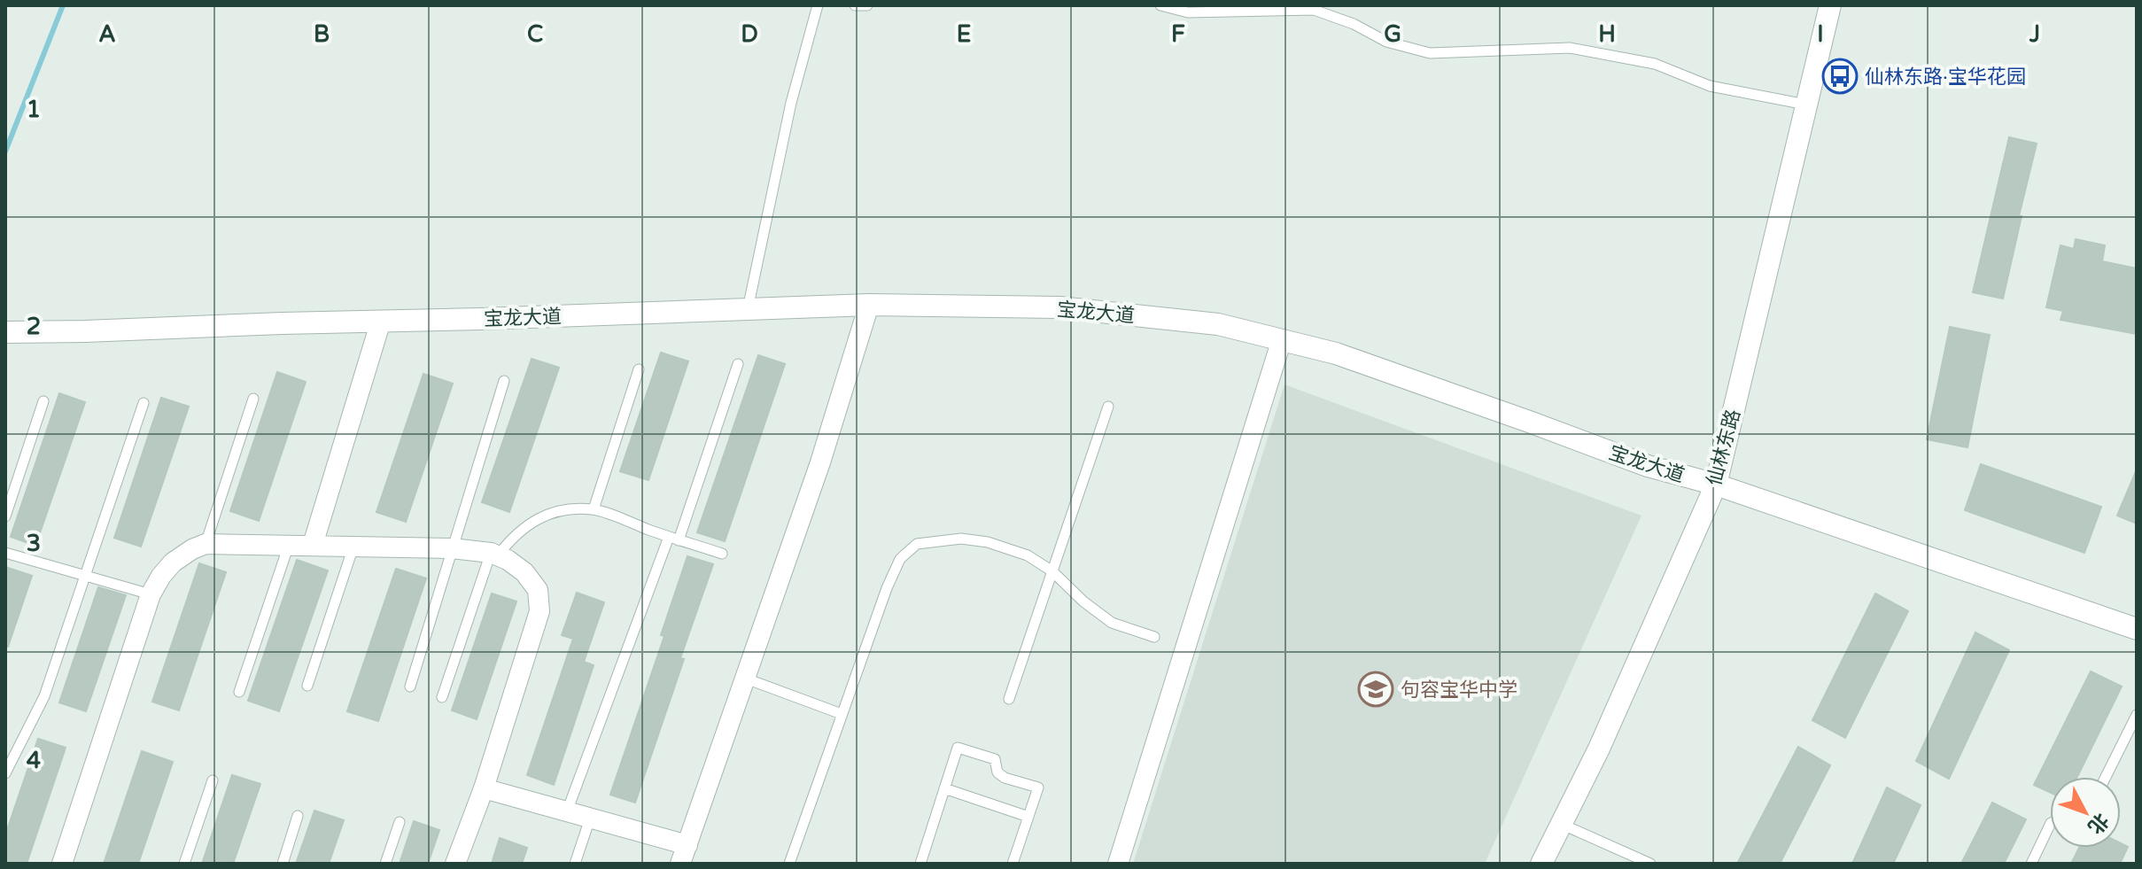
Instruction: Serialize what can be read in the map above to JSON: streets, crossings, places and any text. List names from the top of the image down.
{
  "streets": {
    "street": ["宝龙大道", "仙林东路"]
  },
  "crossings": [
    ["宝龙大道", "仙林东路"]
  ],
  "places": {
    "bus stop": ["仙林东路·宝华花园"],
    "school or university": ["句容宝华中学"]
  },
  "north": "bottom right",
  "grid": {
    "columns": [
      "A",
      "B",
      "C",
      "D",
      "E",
      "F",
      "G",
      "H",
      "I",
      "J"
    ],
    "rows": [
      "1",
      "2",
      "3",
      "4"
    ]
  }
}
